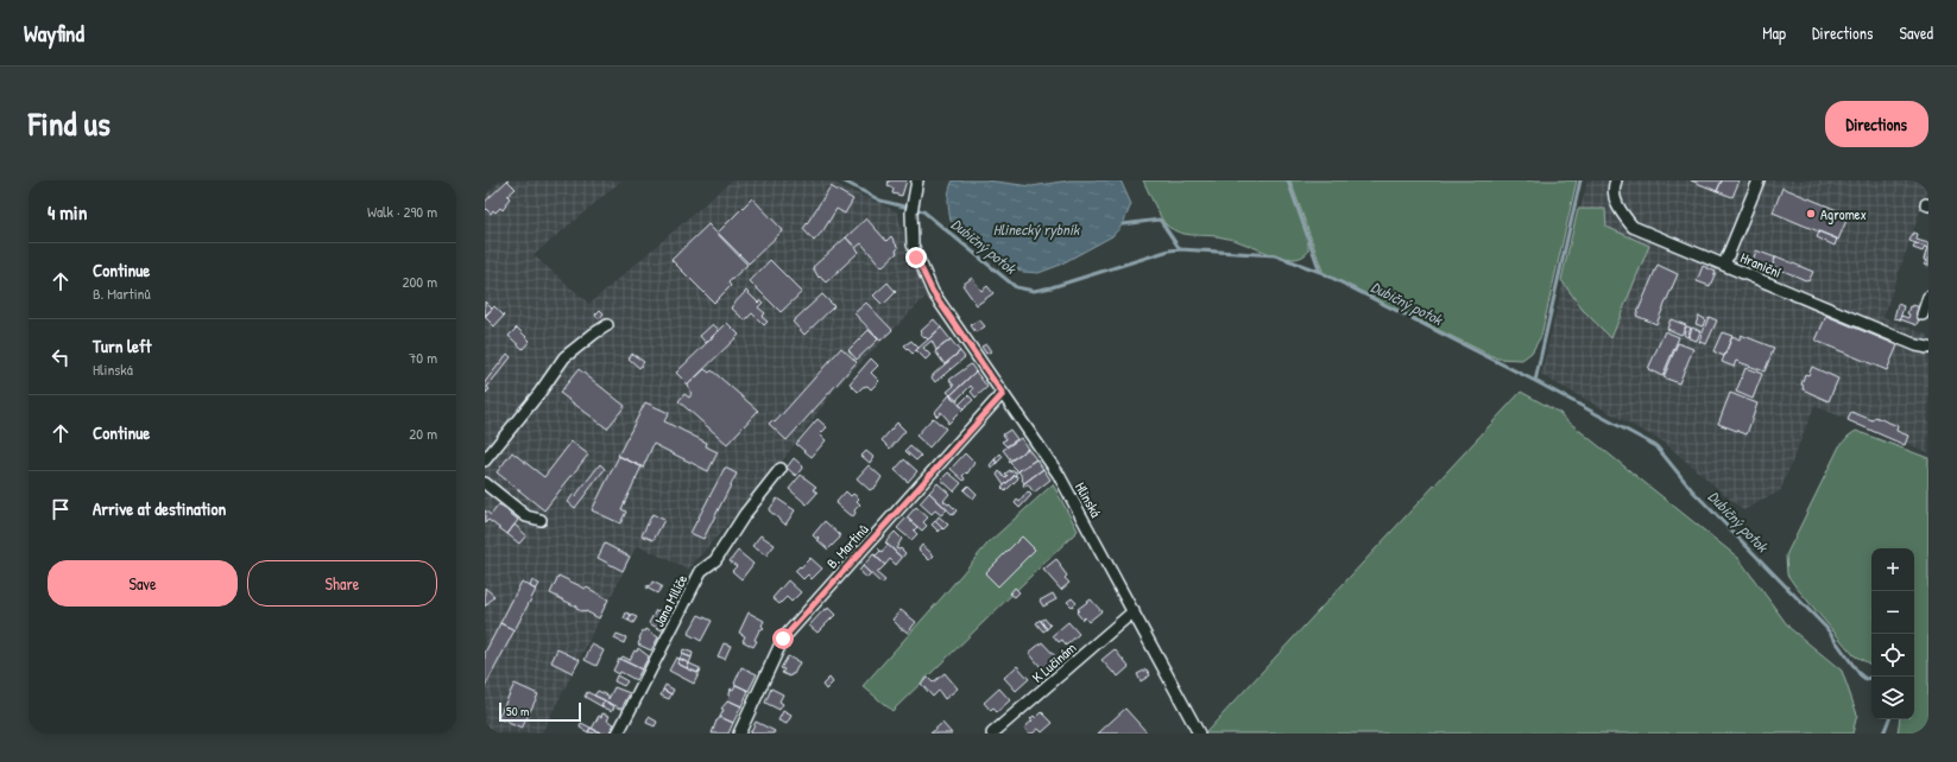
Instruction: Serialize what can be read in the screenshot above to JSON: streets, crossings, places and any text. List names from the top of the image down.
{
  "streets": {
    "street": [
      "Hraniční",
      "Hlinská",
      "B. Martinů",
      "Jana Milíče",
      "K Lučinám"
    ]
  },
  "crossings": [
    ["Hlinská", "B. Martinů"],
    ["Hlinská", "K Lučinám"]
  ],
  "water": ["Hlinecký rybník", "Dubičný potok"],
  "places": ["Agromex"],
  "scale_bar": "50 m",
  "page": {
    "header": "Wayfind",
    "nav": ["Map", "Directions", "Saved"],
    "title": "Find us",
    "buttons": [
      "Directions",
      ["Save", "Share"]
    ],
    "heading": ["4 min", "Walk · 290 m"],
    "list": [
      ["Continue", "B. Martinů", "200 m"],
      ["Turn left", "Hlinská", "70 m"],
      ["Continue", "20 m"],
      "Arrive at destination"
    ],
    "map_buttons": ["+", "−"],
    "scale": "50 m"
  }
}
